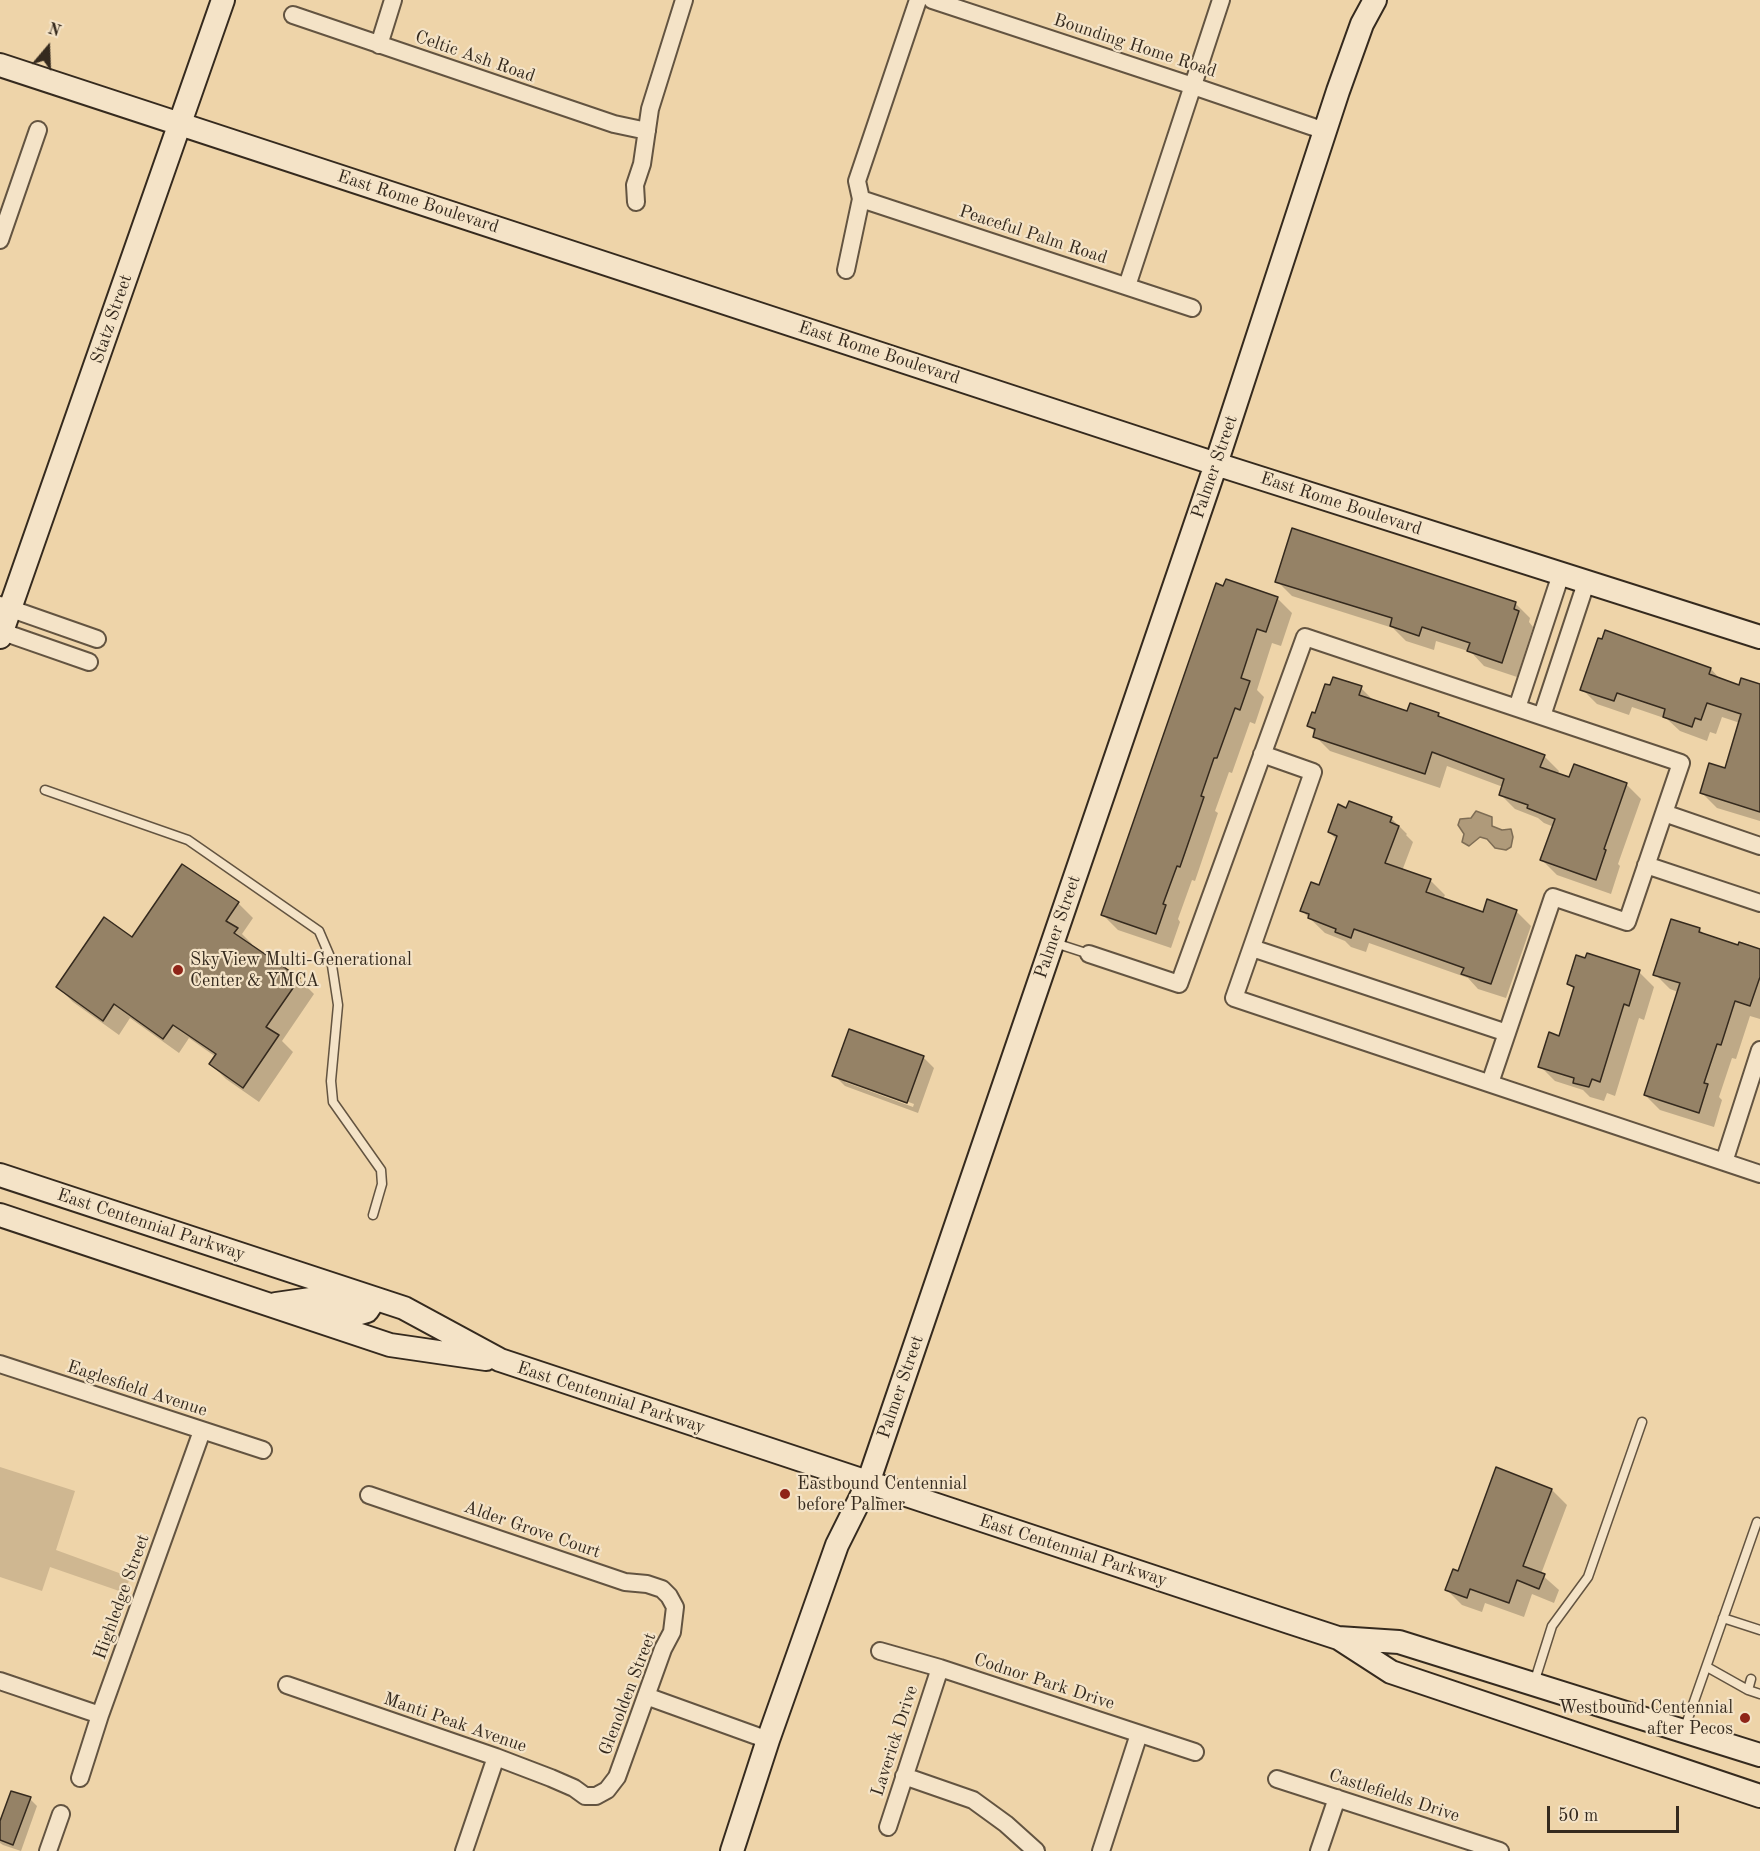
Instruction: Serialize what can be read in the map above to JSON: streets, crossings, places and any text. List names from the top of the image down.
{
  "streets": {
    "street": [
      "Bounding Home Road",
      "Celtic Ash Road",
      "East Rome Boulevard",
      "Peaceful Palm Road",
      "Statz Street",
      "Palmer Street",
      "East Centennial Parkway",
      "Eaglesfield Avenue",
      "Alder Grove Court",
      "Highledge Street",
      "Codnor Park Drive",
      "Glenolden Street",
      "Manti Peak Avenue",
      "Laverick Drive",
      "Castlefields Drive"
    ]
  },
  "crossings": [
    ["Bounding Home Road", "Palmer Street"],
    ["East Rome Boulevard", "Statz Street"],
    ["East Rome Boulevard", "Palmer Street"],
    ["Palmer Street", "East Centennial Parkway"],
    ["Eaglesfield Avenue", "Highledge Street"],
    ["Alder Grove Court", "Glenolden Street"],
    ["Codnor Park Drive", "Laverick Drive"],
    ["Glenolden Street", "Manti Peak Avenue"]
  ],
  "places": ["SkyView Multi-Generational Center & YMCA", "Eastbound Centennial before Palmer", "Westbound Centennial after Pecos"],
  "scale_bar": "50 m",
  "north": "top"
}
